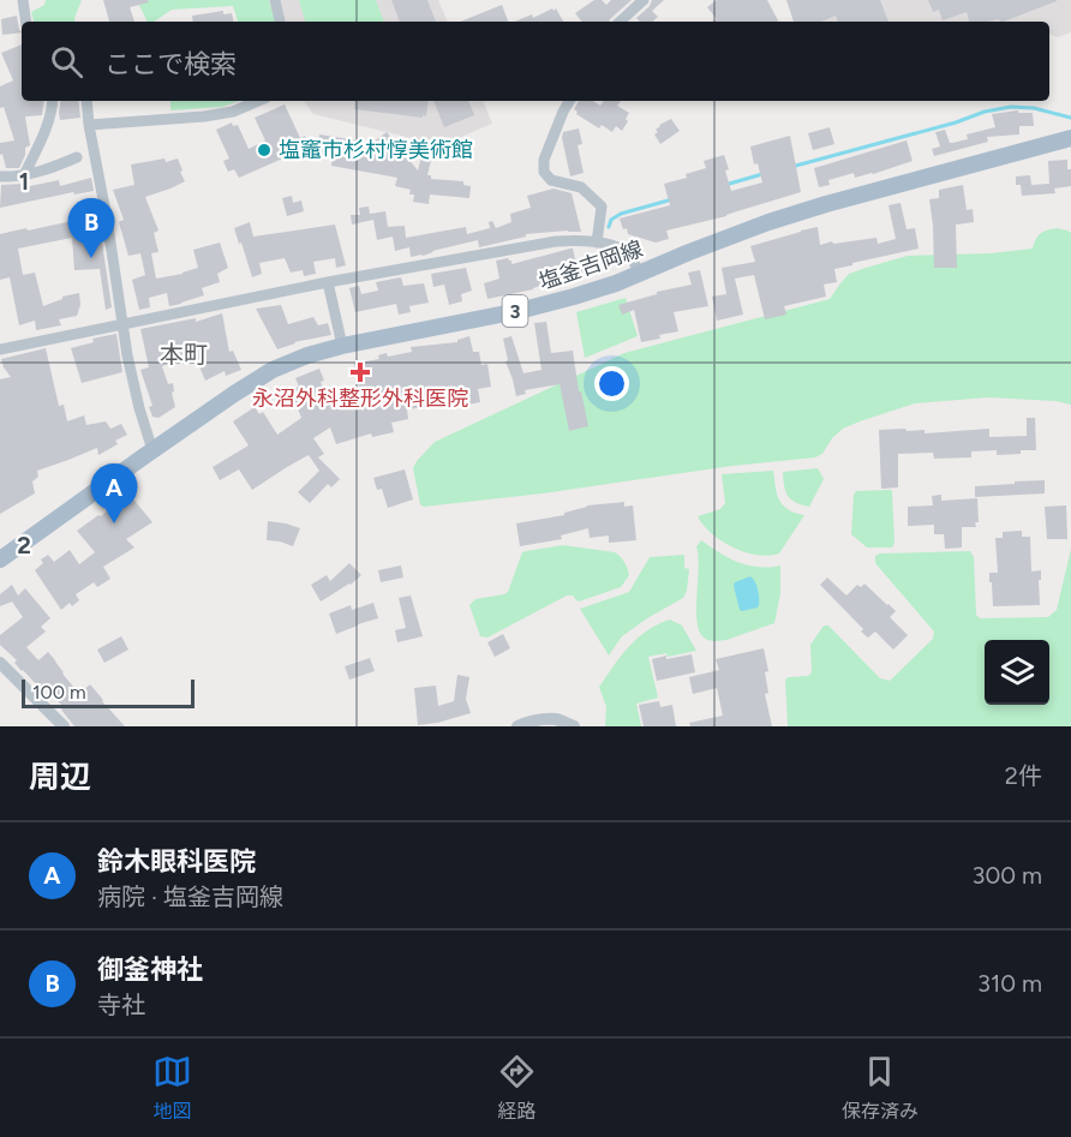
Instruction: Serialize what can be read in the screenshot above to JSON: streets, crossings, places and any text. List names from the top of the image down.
{
  "streets": {
    "main road": ["塩釜吉岡線", "3"]
  },
  "districts": ["本町"],
  "places": {
    "other": ["塩竈市杉村惇美術館"],
    "health": ["永沼外科整形外科医院"]
  },
  "scale_bar": "100 m",
  "page": {
    "search": "ここで検索",
    "pins": ["B", "A"],
    "scale": "100 m",
    "heading": ["周辺", "2件"],
    "list": [
      {
        "mark": "A",
        "name": "鈴木眼科医院",
        "note": "病院 · 塩釜吉岡線",
        "value": "300 m"
      },
      {
        "mark": "B",
        "name": "御釜神社",
        "note": "寺社",
        "value": "310 m"
      }
    ],
    "nav": ["地図", "経路", "保存済み"]
  },
  "grid": {
    "rows": ["1", "2"]
  }
}
